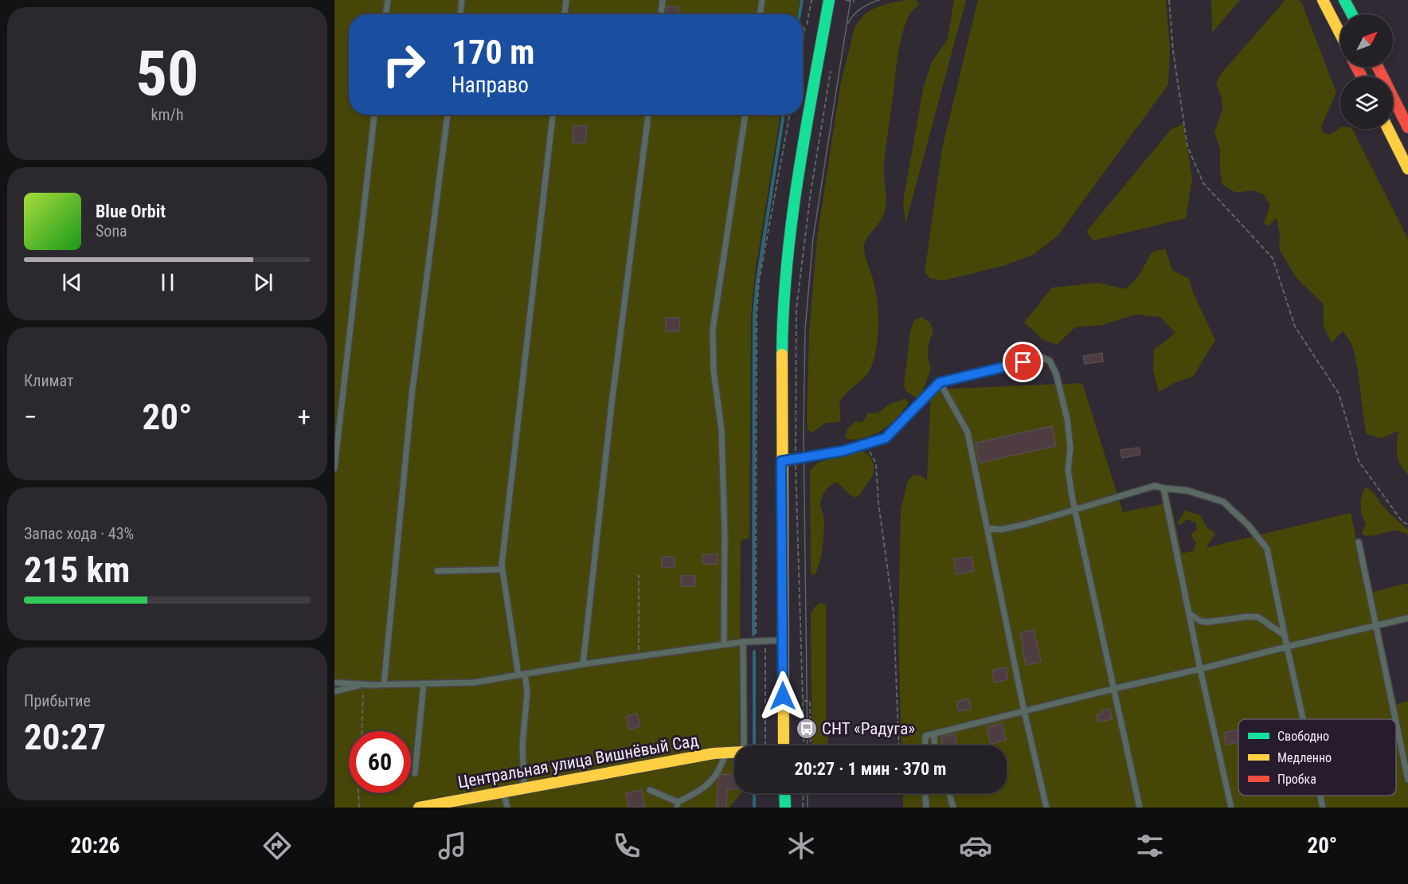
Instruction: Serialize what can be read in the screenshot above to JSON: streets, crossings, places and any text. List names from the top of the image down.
{
  "streets": {
    "main road": ["Центральная улица Вишнёвый Сад"]
  },
  "places": {
    "bus stop": ["СНТ «Радуга»"]
  },
  "legend": ["Свободно", "Медленно", "Пробка"],
  "north": "top right",
  "page": {
    "tile": [
      ["50", "km/h"],
      "Климат",
      ["Запас хода · 43%", "215 km"],
      ["Прибытие", "20:27"]
    ],
    "turn": ["170 m", "Направо"],
    "song": ["Blue Orbit", "Sona"],
    "heat": ["−", "20°", "+"],
    "limit": "60",
    "trip": "20:27 · 1 мин · 370 m",
    "tabs": ["20:26", "20°"]
  }
}
